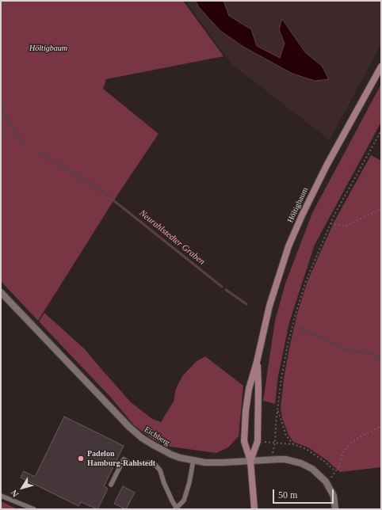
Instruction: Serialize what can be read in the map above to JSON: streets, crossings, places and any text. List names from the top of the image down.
{
  "streets": {
    "main road": ["Höltigbaum"],
    "street": ["Eichberg"]
  },
  "crossings": [
    ["Höltigbaum", "Eichberg"]
  ],
  "water": ["Neurahlstedter Graben"],
  "parks": ["Höltigbaum"],
  "places": ["Padelon Hamburg-Rahlstedt"],
  "scale_bar": "50 m",
  "north": "bottom left"
}
